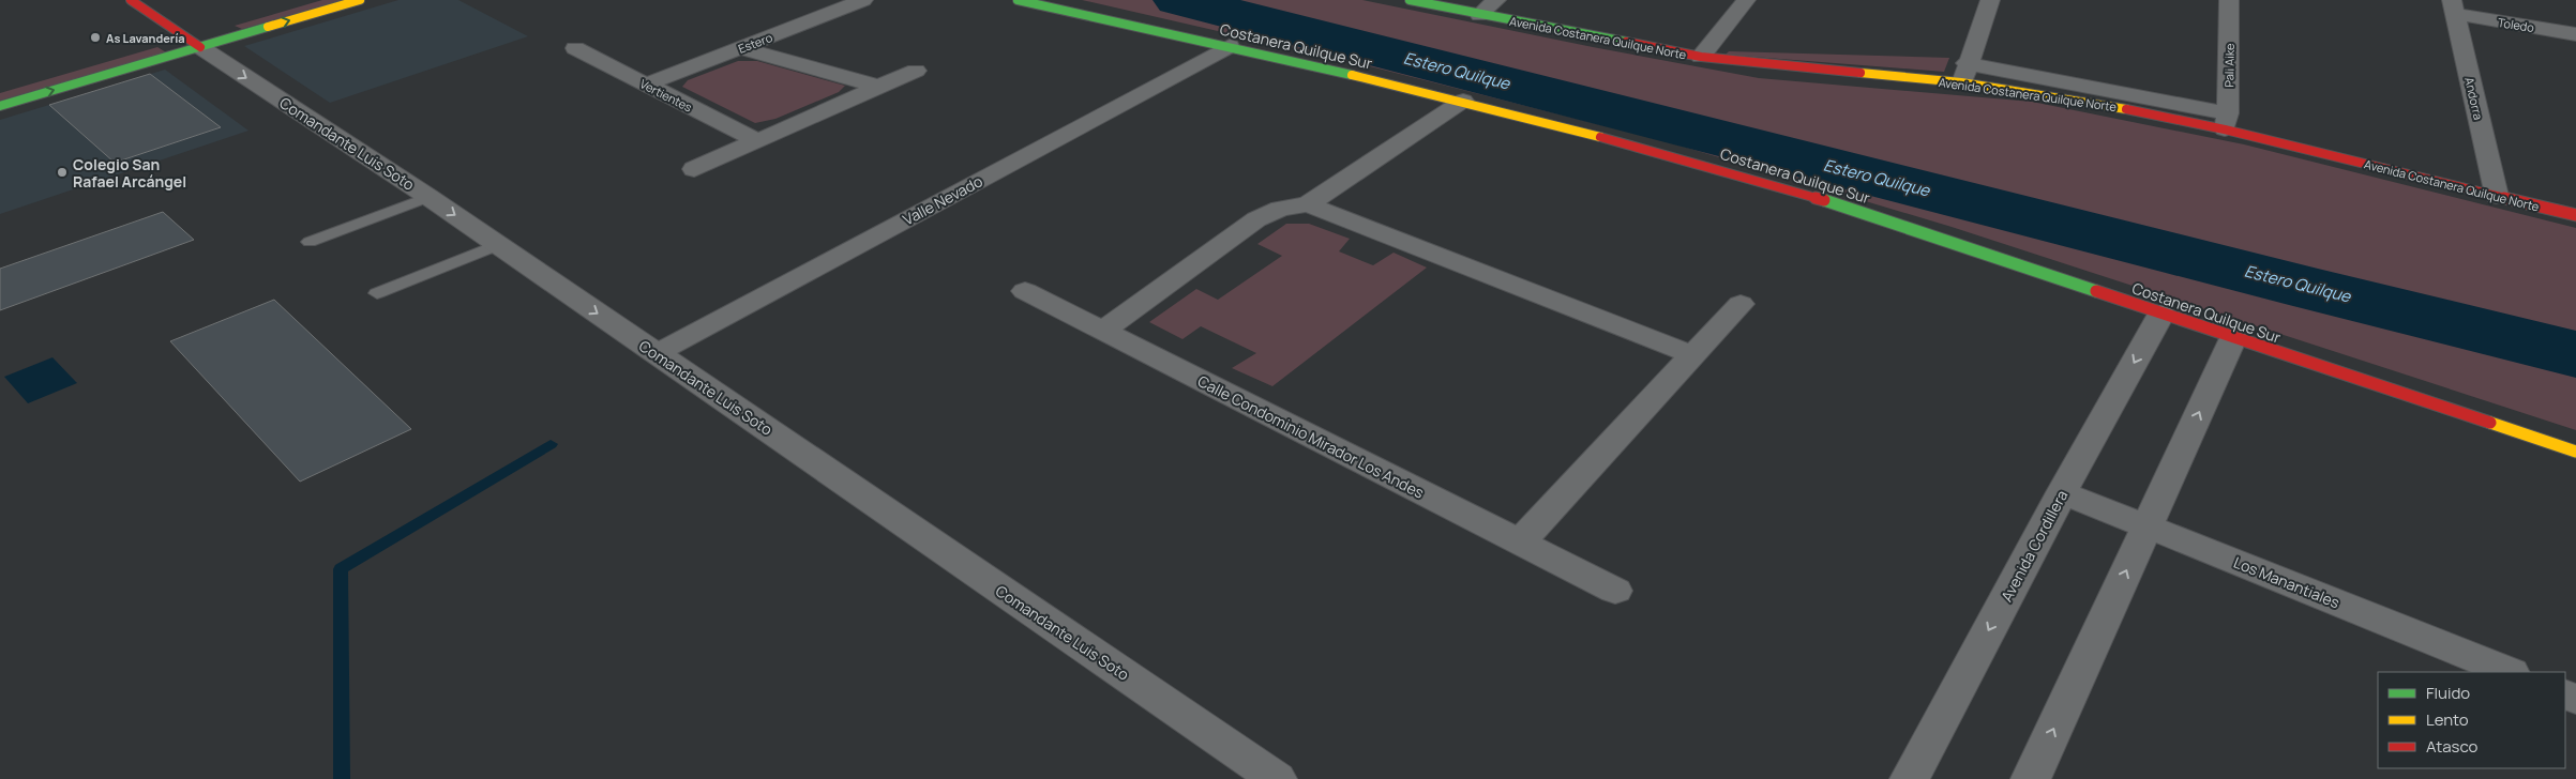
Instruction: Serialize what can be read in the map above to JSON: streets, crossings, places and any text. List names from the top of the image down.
{
  "streets": {
    "street": [
      "Toledo",
      "Avenida Costanera Quilque Norte",
      "Estero",
      "Costanera Quilque Sur",
      "Pali Aike",
      "Vertientes",
      "Andorra",
      "Comandante Luis Soto",
      "Valle Nevado",
      "Calle Condominio Mirador Los Andes",
      "Avenida Cordillera",
      "Los Manantiales"
    ]
  },
  "crossings": [
    ["Toledo", "Andorra"],
    ["Avenida Costanera Quilque Norte", "Pali Aike"],
    ["Avenida Costanera Quilque Norte", "Andorra"],
    ["Estero", "Vertientes"],
    ["Costanera Quilque Sur", "Valle Nevado"],
    ["Costanera Quilque Sur", "Avenida Cordillera"],
    ["Comandante Luis Soto", "Valle Nevado"],
    ["Avenida Cordillera", "Los Manantiales"]
  ],
  "one_way": ["Comandante Luis Soto"],
  "water": ["Estero Quilque"],
  "places": ["As Lavandería", "Colegio San Rafael Arcángel"],
  "legend": ["Fluido", "Lento", "Atasco"]
}
